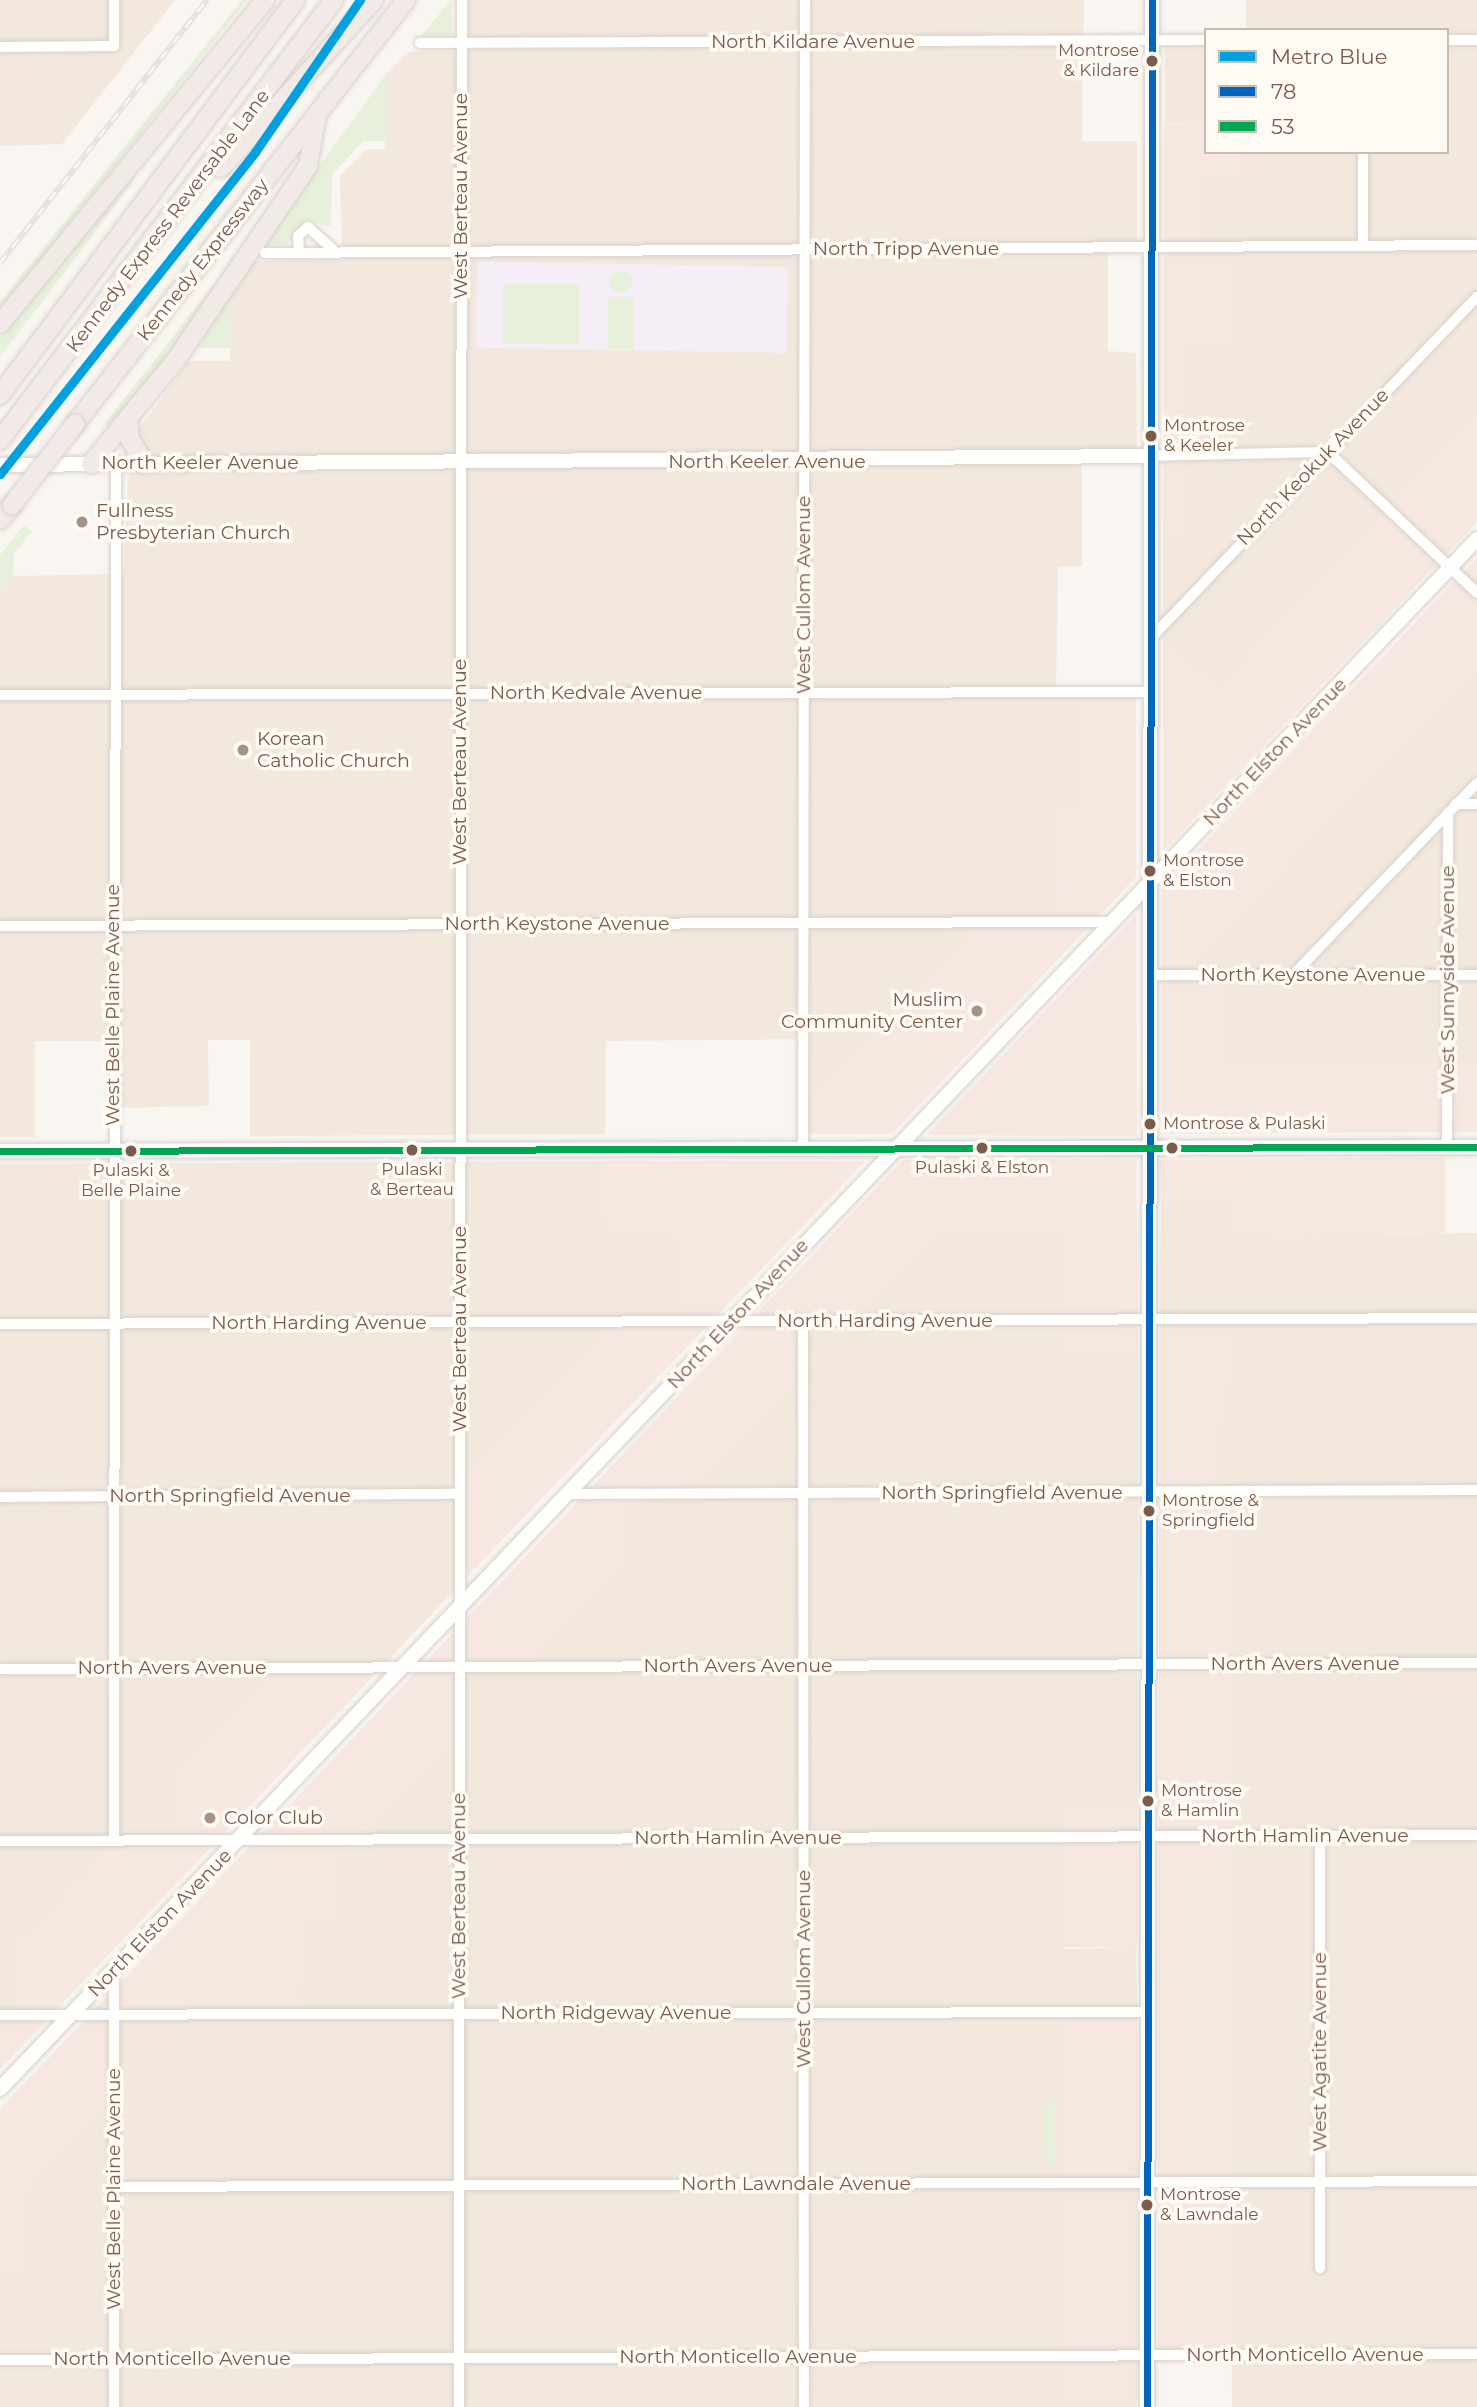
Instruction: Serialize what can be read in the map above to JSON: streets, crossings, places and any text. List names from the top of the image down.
{
  "streets": {
    "highway": ["Kennedy Express Reversable Lane", "Kennedy Expressway"],
    "main road": ["North Keeler Avenue", "North Elston Avenue"],
    "street": [
      "North Kildare Avenue",
      "West Berteau Avenue",
      "North Tripp Avenue",
      "North Keokuk Avenue",
      "West Cullom Avenue",
      "North Kedvale Avenue",
      "North Keystone Avenue",
      "West Sunnyside Avenue",
      "West Belle Plaine Avenue",
      "North Harding Avenue",
      "North Springfield Avenue",
      "North Avers Avenue",
      "North Hamlin Avenue",
      "North Ridgeway Avenue",
      "West Agatite Avenue",
      "North Lawndale Avenue",
      "North Monticello Avenue"
    ]
  },
  "crossings": [
    ["North Kildare Avenue", "West Berteau Avenue"],
    ["North Kildare Avenue", "West Cullom Avenue"],
    ["West Berteau Avenue", "North Tripp Avenue"],
    ["West Berteau Avenue", "North Keeler Avenue"],
    ["West Berteau Avenue", "North Kedvale Avenue"],
    ["West Berteau Avenue", "North Elston Avenue"],
    ["West Berteau Avenue", "North Keystone Avenue"],
    ["West Berteau Avenue", "North Harding Avenue"],
    ["West Berteau Avenue", "North Springfield Avenue"],
    ["West Berteau Avenue", "North Avers Avenue"],
    ["West Berteau Avenue", "North Hamlin Avenue"],
    ["West Berteau Avenue", "North Ridgeway Avenue"],
    ["West Berteau Avenue", "North Lawndale Avenue"],
    ["West Berteau Avenue", "North Monticello Avenue"],
    ["North Tripp Avenue", "West Cullom Avenue"],
    ["North Keeler Avenue", "North Keokuk Avenue"],
    ["North Keeler Avenue", "West Cullom Avenue"],
    ["North Keeler Avenue", "West Belle Plaine Avenue"],
    ["West Cullom Avenue", "North Kedvale Avenue"],
    ["West Cullom Avenue", "North Keystone Avenue"],
    ["West Cullom Avenue", "North Harding Avenue"],
    ["West Cullom Avenue", "North Springfield Avenue"],
    ["West Cullom Avenue", "North Avers Avenue"],
    ["West Cullom Avenue", "North Hamlin Avenue"],
    ["West Cullom Avenue", "North Ridgeway Avenue"],
    ["West Cullom Avenue", "North Lawndale Avenue"],
    ["West Cullom Avenue", "North Monticello Avenue"],
    ["North Kedvale Avenue", "West Belle Plaine Avenue"],
    ["North Elston Avenue", "North Keystone Avenue"],
    ["North Elston Avenue", "West Belle Plaine Avenue"],
    ["North Elston Avenue", "North Harding Avenue"],
    ["North Elston Avenue", "North Springfield Avenue"],
    ["North Elston Avenue", "North Avers Avenue"],
    ["North Elston Avenue", "North Hamlin Avenue"],
    ["North Elston Avenue", "North Ridgeway Avenue"],
    ["North Keystone Avenue", "West Sunnyside Avenue"],
    ["North Keystone Avenue", "West Belle Plaine Avenue"],
    ["West Belle Plaine Avenue", "North Harding Avenue"],
    ["West Belle Plaine Avenue", "North Springfield Avenue"],
    ["West Belle Plaine Avenue", "North Avers Avenue"],
    ["West Belle Plaine Avenue", "North Hamlin Avenue"],
    ["West Belle Plaine Avenue", "North Ridgeway Avenue"],
    ["West Belle Plaine Avenue", "North Lawndale Avenue"],
    ["West Belle Plaine Avenue", "North Monticello Avenue"],
    ["North Hamlin Avenue", "West Agatite Avenue"],
    ["West Agatite Avenue", "North Lawndale Avenue"]
  ],
  "places": [
    "Montrose & Kildare",
    "Montrose & Keeler",
    "Fullness Presbyterian Church",
    "Korean Catholic Church",
    "Montrose & Elston",
    "Muslim Community Center",
    "Montrose & Pulaski",
    "Pulaski & Elston",
    "Pulaski & Berteau",
    "Pulaski & Belle Plaine",
    "Montrose & Springfield",
    "Montrose & Hamlin",
    "Color Club",
    "Montrose & Lawndale"
  ],
  "lines": ["metro line Blue", "transit line 78", "transit line 53"],
  "legend": ["Metro Blue", "78", "53"]
}
